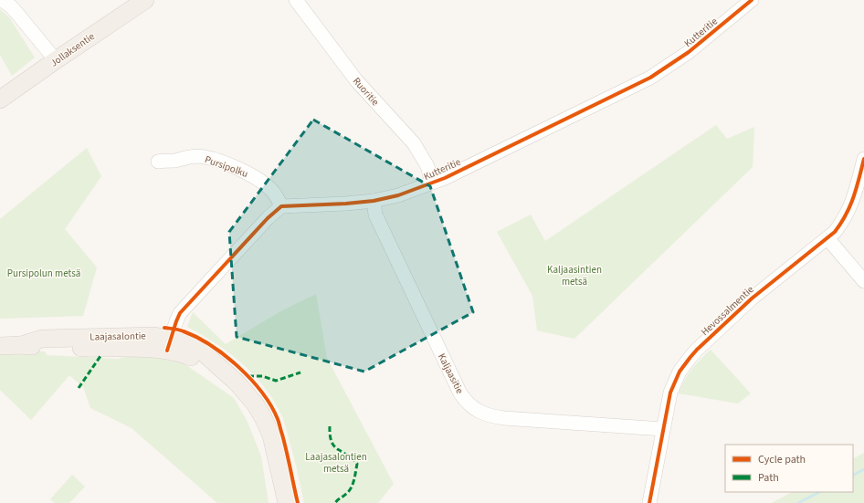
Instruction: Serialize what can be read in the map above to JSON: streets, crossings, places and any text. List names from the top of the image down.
{
  "streets": {
    "main road": ["Jollaksentie", "Laajasalontie"],
    "street": [
      "Kutteritie",
      "Ruoritie",
      "Pursipolku",
      "Hevossalmentie",
      "Kaljaasitie"
    ]
  },
  "crossings": [
    ["Kutteritie", "Ruoritie"],
    ["Kutteritie", "Pursipolku"],
    ["Kutteritie", "Kaljaasitie"],
    ["Hevossalmentie", "Kaljaasitie"]
  ],
  "parks": ["Kaljaasintien metsä", "Pursipolun metsä", "Laajasalontien metsä"],
  "legend": ["Cycle path", "Path"]
}
